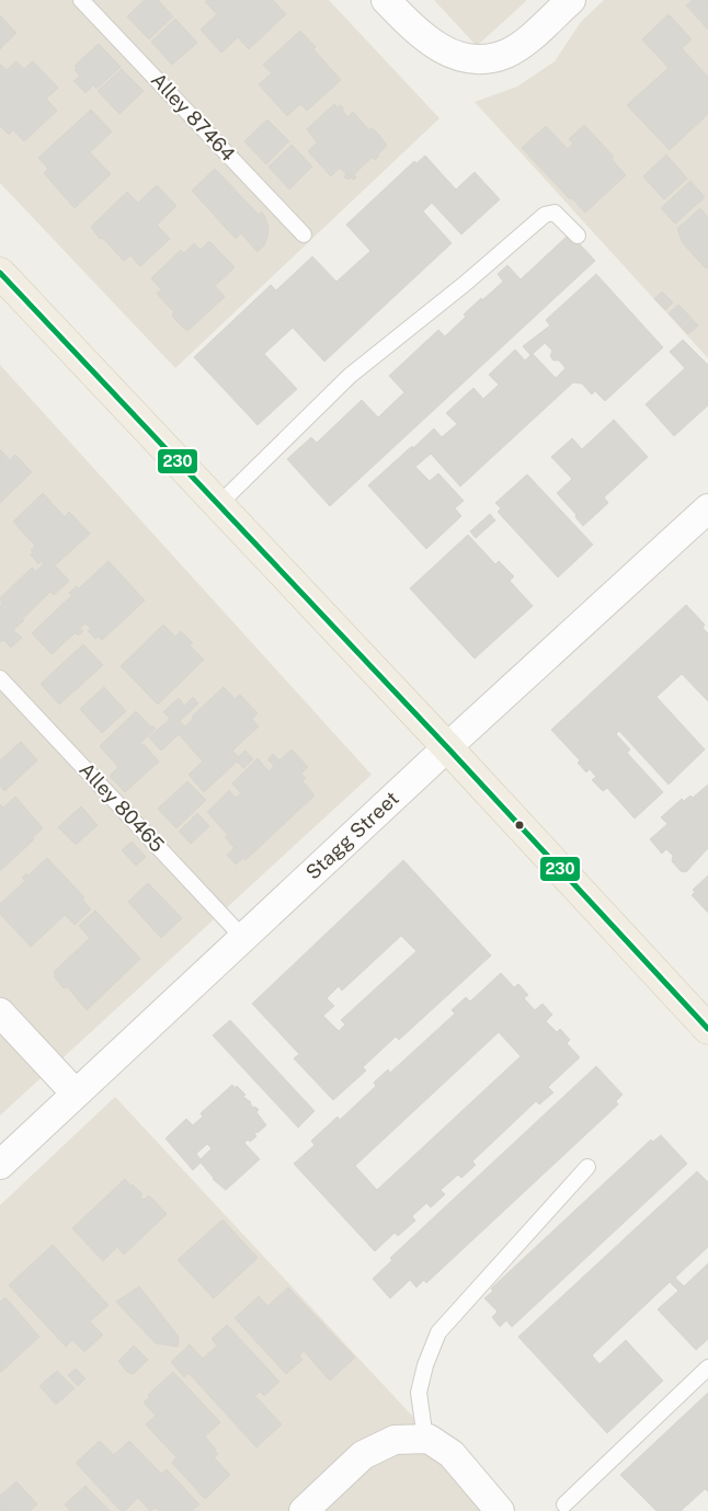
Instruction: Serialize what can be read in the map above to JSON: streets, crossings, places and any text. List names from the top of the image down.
{
  "streets": {
    "street": ["Stagg Street"],
    "lane": ["Alley 87464", "Alley 80465"]
  },
  "crossings": [
    ["Alley 80465", "Stagg Street"]
  ],
  "lines": ["transit line 230"]
}
